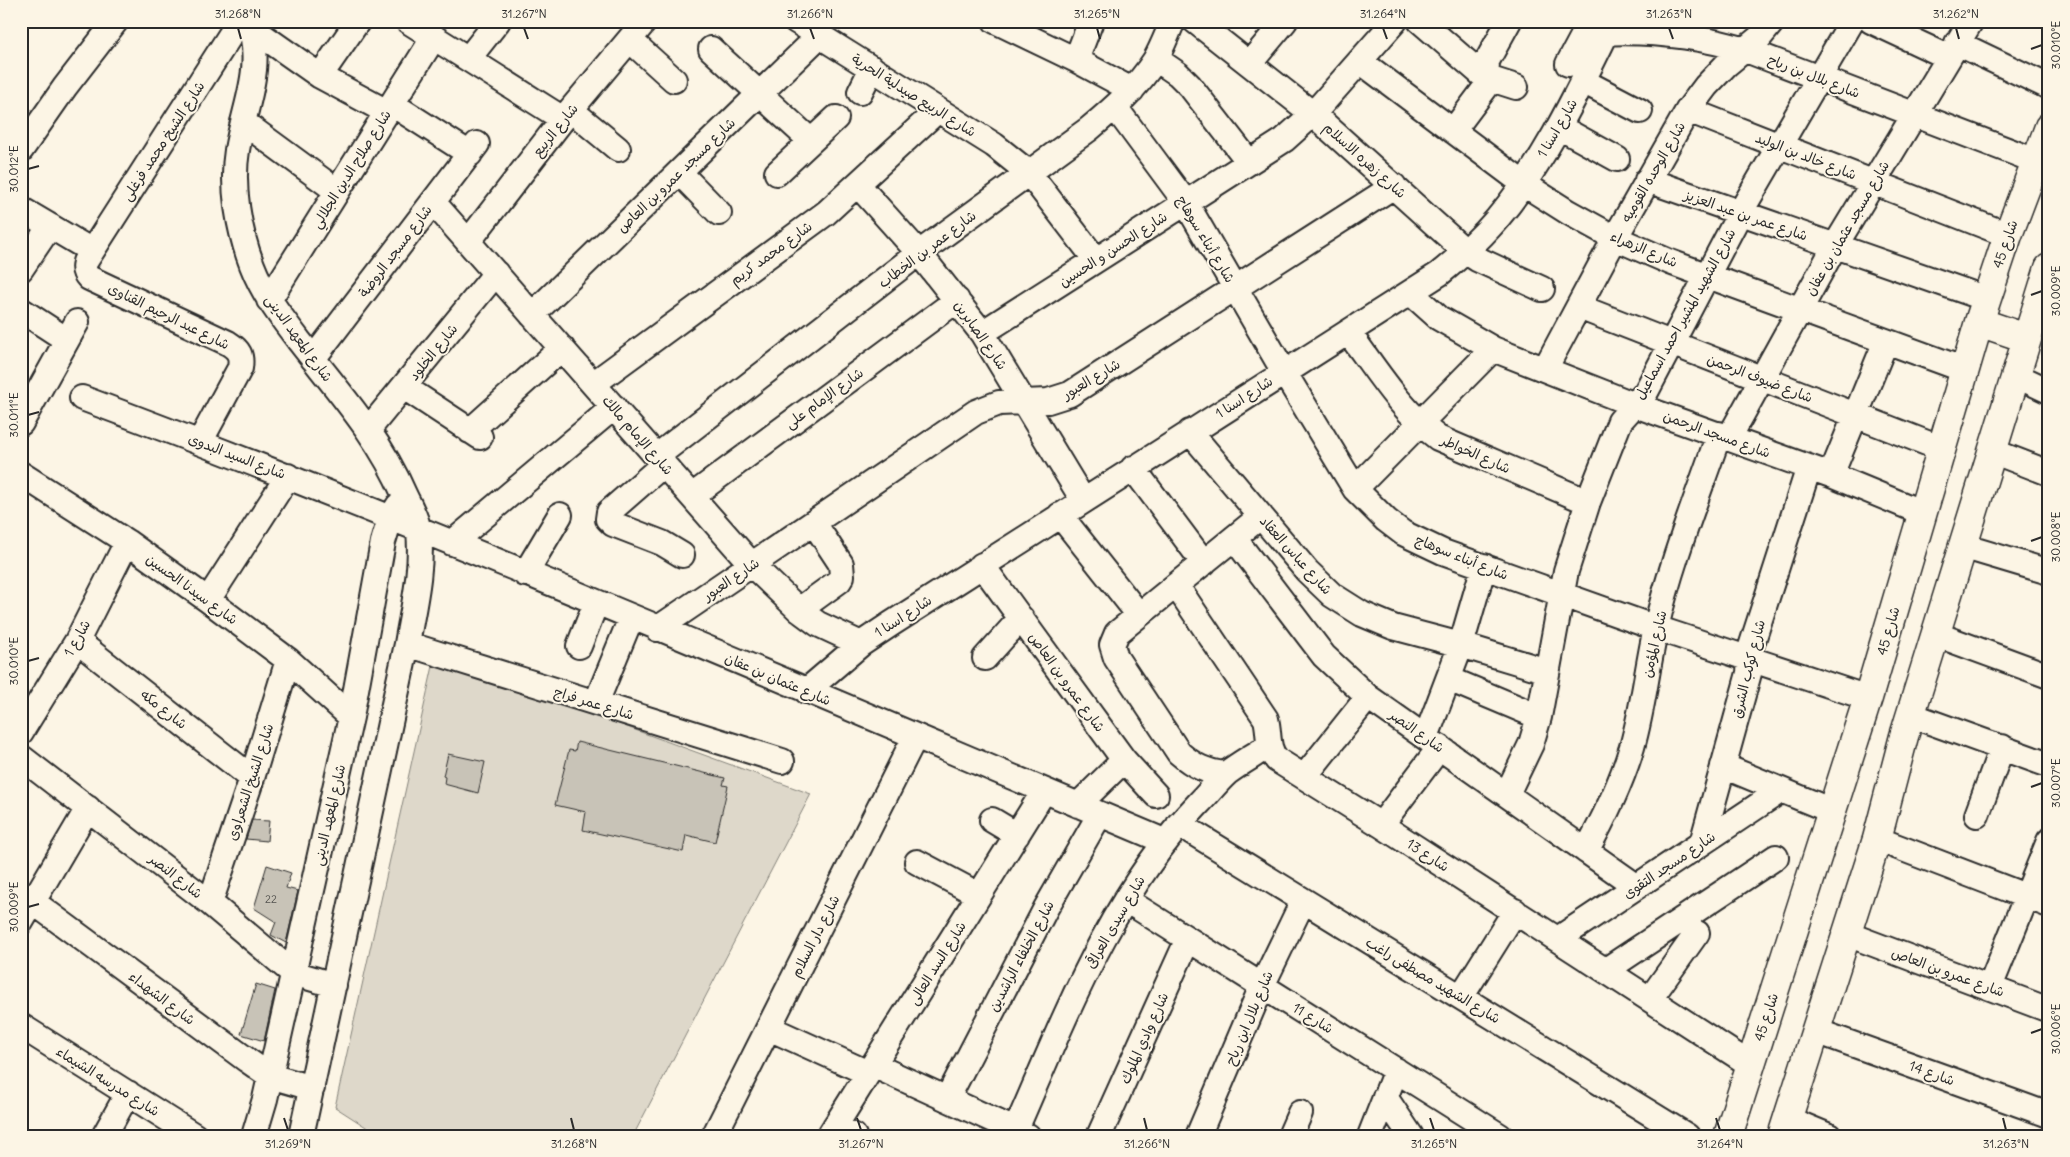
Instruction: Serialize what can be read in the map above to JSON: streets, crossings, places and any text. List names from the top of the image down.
{
  "streets": {
    "main road": ["شارع 45"],
    "street": [
      "شارع بلال بن رباح",
      "شارع الربيع صيدلية الحرية",
      "شارع اسنا 1",
      "شارع الربيع",
      "شارع الشيخ محمد فرغلى",
      "شارع خالد بن الوليد",
      "شارع زهره الاسلام",
      "شارع صلاح الدين الجلالي",
      "شارع الوحده القوميه",
      "شارع مسجد عمرو بن العاص",
      "شارع عمر بن عبد العزيز",
      "شارع مسجد عثمان بن عفان",
      "شارع أبناء سوهاج",
      "شارع عمر بن الخطاب",
      "شارع الحسن و الحسين",
      "شارع الزهراء",
      "شارع مسجد الروضة",
      "شارع محمد كريم",
      "شارع الشهيد المشير احمد اسماعيل",
      "شارع عبد الرحيم القناوى",
      "شارع الصابرين",
      "شارع المعهد الدينى",
      "شارع الخلود",
      "شارع ضيوف الرحمن",
      "شارع العبور",
      "شارع الإمام على",
      "شارع مسجد الرحمن",
      "شارع الإمام مالك",
      "شارع الخواطر",
      "شارع السيد البدوى",
      "شارع عباس العقاد",
      "شارع سيدنا الحسين",
      "شارع 1",
      "شارع المؤمن",
      "شارع كوكب الشرق",
      "شارع عثمان بن عفان",
      "شارع عمرو بن العاص",
      "شارع عمر فراج",
      "شارع مكه",
      "شارع النصر",
      "شارع الشيخ الشعراوى",
      "شارع 13",
      "شارع مسجد التقوى",
      "شارع سيدى العراقى",
      "شارع دار السلام",
      "شارع الخلفاء الراشدين",
      "شارع السد العالى",
      "شارع الشهيد مصطفى راغب",
      "شارع الشهداء",
      "شارع بلال ابن رباح",
      "شارع 11",
      "شارع وادي الملوك",
      "شارع 14",
      "شارع مدرسه الشيماء"
    ]
  },
  "crossings": [
    ["شارع بلال بن رباح", "شارع اسنا 1"],
    ["شارع بلال بن رباح", "شارع الوحده القوميه"],
    ["شارع بلال بن رباح", "شارع مسجد عثمان بن عفان"],
    ["شارع بلال بن رباح", "شارع 45"],
    ["شارع بلال بن رباح", "شارع الشهيد المشير احمد اسماعيل"],
    ["شارع الربيع صيدلية الحرية", "شارع مسجد عمرو بن العاص"],
    ["شارع الربيع صيدلية الحرية", "شارع عمر بن الخطاب"],
    ["شارع الربيع صيدلية الحرية", "شارع الحسن و الحسين"],
    ["شارع الربيع صيدلية الحرية", "شارع محمد كريم"],
    ["شارع اسنا 1", "شارع زهره الاسلام"],
    ["شارع اسنا 1", "شارع أبناء سوهاج"],
    ["شارع اسنا 1", "شارع الزهراء"],
    ["شارع اسنا 1", "شارع الصابرين"],
    ["شارع اسنا 1", "شارع مسجد الرحمن"],
    ["شارع اسنا 1", "شارع الإمام مالك"],
    ["شارع اسنا 1", "شارع الخواطر"],
    ["شارع اسنا 1", "شارع عباس العقاد"],
    ["شارع اسنا 1", "شارع عثمان بن عفان"],
    ["شارع اسنا 1", "شارع عمرو بن العاص"],
    ["شارع الربيع", "شارع الإمام مالك"],
    ["شارع الشيخ محمد فرغلى", "شارع عبد الرحيم القناوى"],
    ["شارع الشيخ محمد فرغلى", "شارع المعهد الدينى"],
    ["شارع خالد بن الوليد", "شارع الوحده القوميه"],
    ["شارع خالد بن الوليد", "شارع مسجد عثمان بن عفان"],
    ["شارع خالد بن الوليد", "شارع 45"],
    ["شارع خالد بن الوليد", "شارع الشهيد المشير احمد اسماعيل"],
    ["شارع زهره الاسلام", "شارع الحسن و الحسين"],
    ["شارع زهره الاسلام", "شارع العبور"],
    ["شارع صلاح الدين الجلالي", "شارع مسجد الروضة"],
    ["شارع صلاح الدين الجلالي", "شارع المعهد الدينى"],
    ["شارع الوحده القوميه", "شارع عمر بن عبد العزيز"],
    ["شارع الوحده القوميه", "شارع الزهراء"],
    ["شارع الوحده القوميه", "شارع ضيوف الرحمن"],
    ["شارع الوحده القوميه", "شارع مسجد الرحمن"],
    ["شارع مسجد عمرو بن العاص", "شارع الإمام مالك"],
    ["شارع عمر بن عبد العزيز", "شارع مسجد عثمان بن عفان"],
    ["شارع عمر بن عبد العزيز", "شارع 45"],
    ["شارع عمر بن عبد العزيز", "شارع الشهيد المشير احمد اسماعيل"],
    ["شارع مسجد عثمان بن عفان", "شارع الزهراء"],
    ["شارع مسجد عثمان بن عفان", "شارع ضيوف الرحمن"],
    ["شارع مسجد عثمان بن عفان", "شارع مسجد الرحمن"],
    ["شارع مسجد عثمان بن عفان", "شارع المؤمن"],
    ["شارع أبناء سوهاج", "شارع 45"],
    ["شارع أبناء سوهاج", "شارع عمر بن الخطاب"],
    ["شارع أبناء سوهاج", "شارع الحسن و الحسين"],
    ["شارع أبناء سوهاج", "شارع الشهيد المشير احمد اسماعيل"],
    ["شارع أبناء سوهاج", "شارع العبور"],
    ["شارع أبناء سوهاج", "شارع المؤمن"],
    ["شارع أبناء سوهاج", "شارع كوكب الشرق"],
    ["شارع 45", "شارع الزهراء"],
    ["شارع 45", "شارع ضيوف الرحمن"],
    ["شارع 45", "شارع مسجد الرحمن"],
    ["شارع 45", "شارع 13"],
    ["شارع عمر بن الخطاب", "شارع الصابرين"],
    ["شارع عمر بن الخطاب", "شارع الإمام مالك"],
    ["شارع الحسن و الحسين", "شارع الزهراء"],
    ["شارع الحسن و الحسين", "شارع الصابرين"],
    ["شارع الزهراء", "شارع الشهيد المشير احمد اسماعيل"],
    ["شارع مسجد الروضة", "شارع المعهد الدينى"],
    ["شارع مسجد الروضة", "شارع الإمام مالك"],
    ["شارع محمد كريم", "شارع الصابرين"],
    ["شارع محمد كريم", "شارع الإمام مالك"],
    ["شارع الشهيد المشير احمد اسماعيل", "شارع ضيوف الرحمن"],
    ["شارع الشهيد المشير احمد اسماعيل", "شارع مسجد الرحمن"],
    ["شارع الشهيد المشير احمد اسماعيل", "شارع الخواطر"],
    ["شارع الشهيد المشير احمد اسماعيل", "شارع عباس العقاد"],
    ["شارع الشهيد المشير احمد اسماعيل", "شارع النصر"],
    ["شارع عبد الرحيم القناوى", "شارع السيد البدوى"],
    ["شارع الصابرين", "شارع العبور"],
    ["شارع الصابرين", "شارع الإمام على"],
    ["شارع المعهد الدينى", "شارع الخلود"],
    ["شارع المعهد الدينى", "شارع السيد البدوى"],
    ["شارع المعهد الدينى", "شارع سيدنا الحسين"],
    ["شارع المعهد الدينى", "شارع عثمان بن عفان"],
    ["شارع المعهد الدينى", "شارع عمر فراج"],
    ["شارع المعهد الدينى", "شارع النصر"],
    ["شارع المعهد الدينى", "شارع الشهداء"],
    ["شارع الخلود", "شارع الإمام مالك"],
    ["شارع العبور", "شارع الإمام مالك"],
    ["شارع العبور", "شارع عثمان بن عفان"],
    ["شارع الإمام على", "شارع الإمام مالك"],
    ["شارع مسجد الرحمن", "شارع المؤمن"],
    ["شارع مسجد الرحمن", "شارع كوكب الشرق"],
    ["شارع السيد البدوى", "شارع عثمان بن عفان"],
    ["شارع سيدنا الحسين", "شارع 1"],
    ["شارع سيدنا الحسين", "شارع الشيخ الشعراوى"],
    ["شارع 1", "شارع مكه"],
    ["شارع المؤمن", "شارع النصر"],
    ["شارع كوكب الشرق", "شارع مسجد التقوى"],
    ["شارع عثمان بن عفان", "شارع سيدى العراقى"],
    ["شارع عثمان بن عفان", "شارع دار السلام"],
    ["شارع عثمان بن عفان", "شارع الخلفاء الراشدين"],
    ["شارع عثمان بن عفان", "شارع السد العالى"],
    ["شارع عثمان بن عفان", "شارع الشهيد مصطفى راغب"],
    ["شارع مكه", "شارع الشيخ الشعراوى"],
    ["شارع النصر", "شارع الشيخ الشعراوى"],
    ["شارع النصر", "شارع مسجد التقوى"],
    ["شارع 13", "شارع مسجد التقوى"],
    ["شارع 13", "شارع سيدى العراقى"],
    ["شارع سيدى العراقى", "شارع الشهيد مصطفى راغب"],
    ["شارع سيدى العراقى", "شارع 11"],
    ["شارع الشهيد مصطفى راغب", "شارع بلال ابن رباح"],
    ["شارع بلال ابن رباح", "شارع 11"],
    ["شارع 11", "شارع وادي الملوك"]
  ],
  "house_numbers": ["22"],
  "coordinates": [
    "31.268°N",
    "31.267°N",
    "31.266°N",
    "31.265°N",
    "31.264°N",
    "31.263°N",
    "31.262°N",
    "30.010°E",
    "30.012°E",
    "30.009°E",
    "30.011°E",
    "30.008°E",
    "30.007°E",
    "30.006°E",
    "31.269°N"
  ]
}
